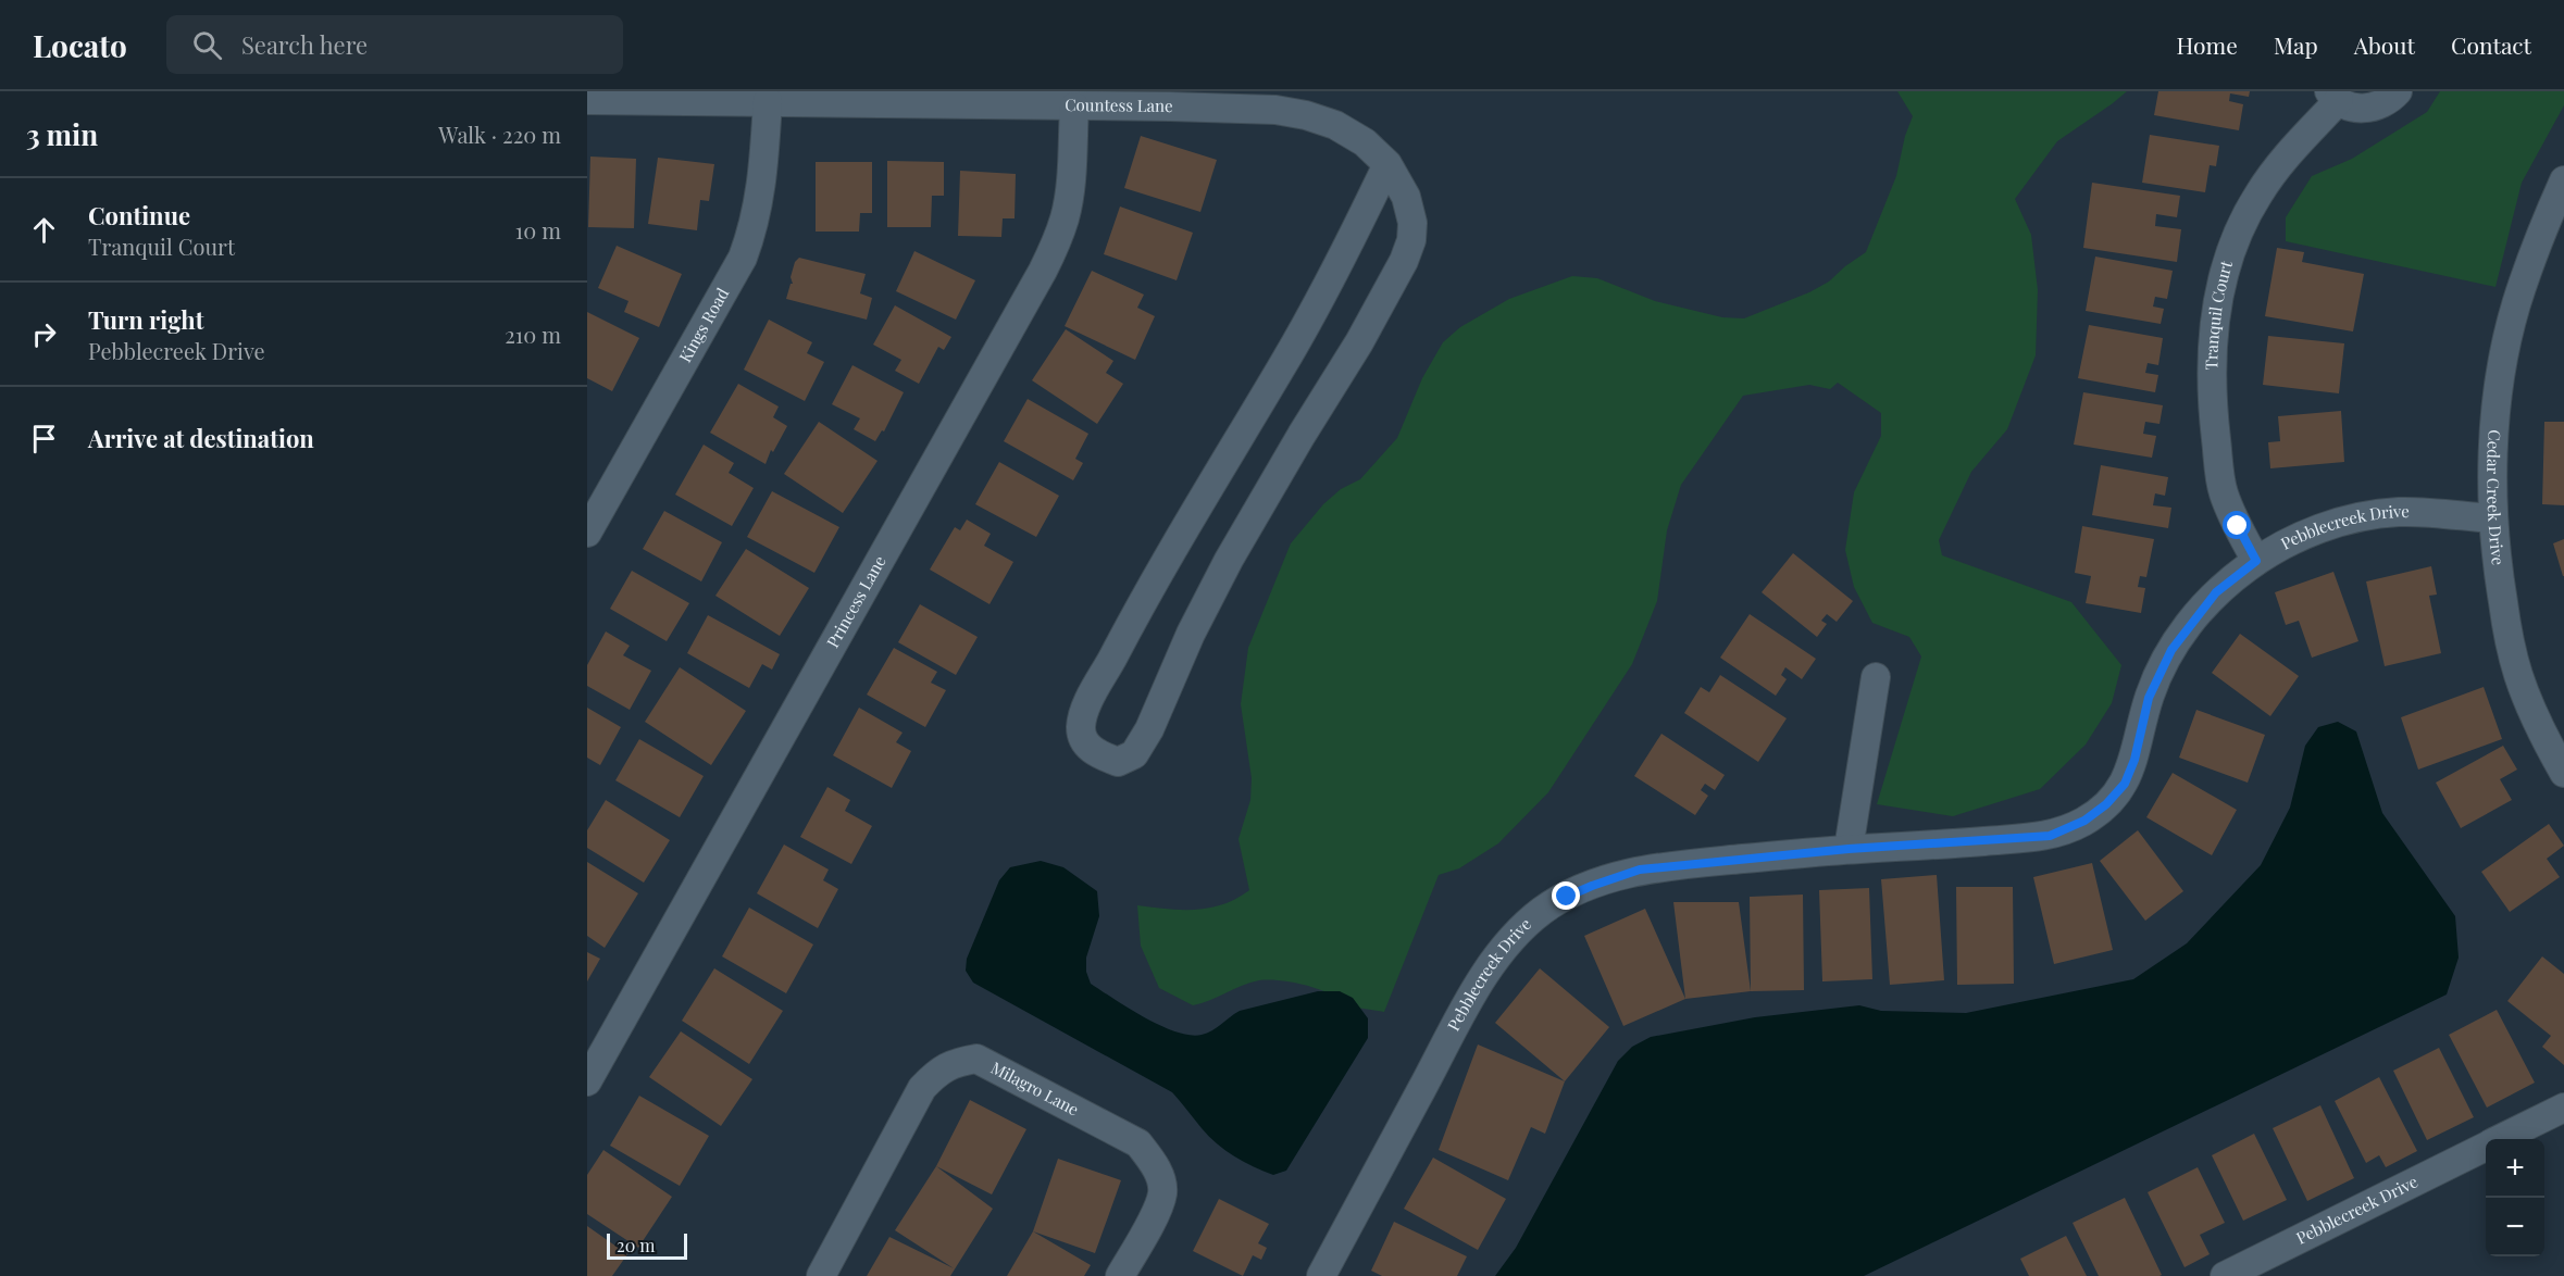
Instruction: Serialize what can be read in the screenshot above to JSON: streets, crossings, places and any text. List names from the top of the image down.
{
  "streets": {
    "street": [
      "Countess Lane",
      "Tranquil Court",
      "Kings Road",
      "Cedar Creek Drive",
      "Pebblecreek Drive",
      "Princess Lane",
      "Milagro Lane"
    ]
  },
  "crossings": [
    ["Countess Lane", "Kings Road"],
    ["Countess Lane", "Princess Lane"],
    ["Tranquil Court", "Pebblecreek Drive"],
    ["Cedar Creek Drive", "Pebblecreek Drive"]
  ],
  "scale_bar": "20 m",
  "page": {
    "header": "Locato",
    "search": "Search here",
    "nav": [
      "Home",
      "Map",
      "About",
      "Contact"
    ],
    "heading": ["3 min", "Walk · 220 m"],
    "list": [
      ["Continue", "Tranquil Court", "10 m"],
      ["Turn right", "Pebblecreek Drive", "210 m"],
      "Arrive at destination"
    ],
    "map_buttons": ["+", "−"],
    "scale": "20 m"
  }
}
